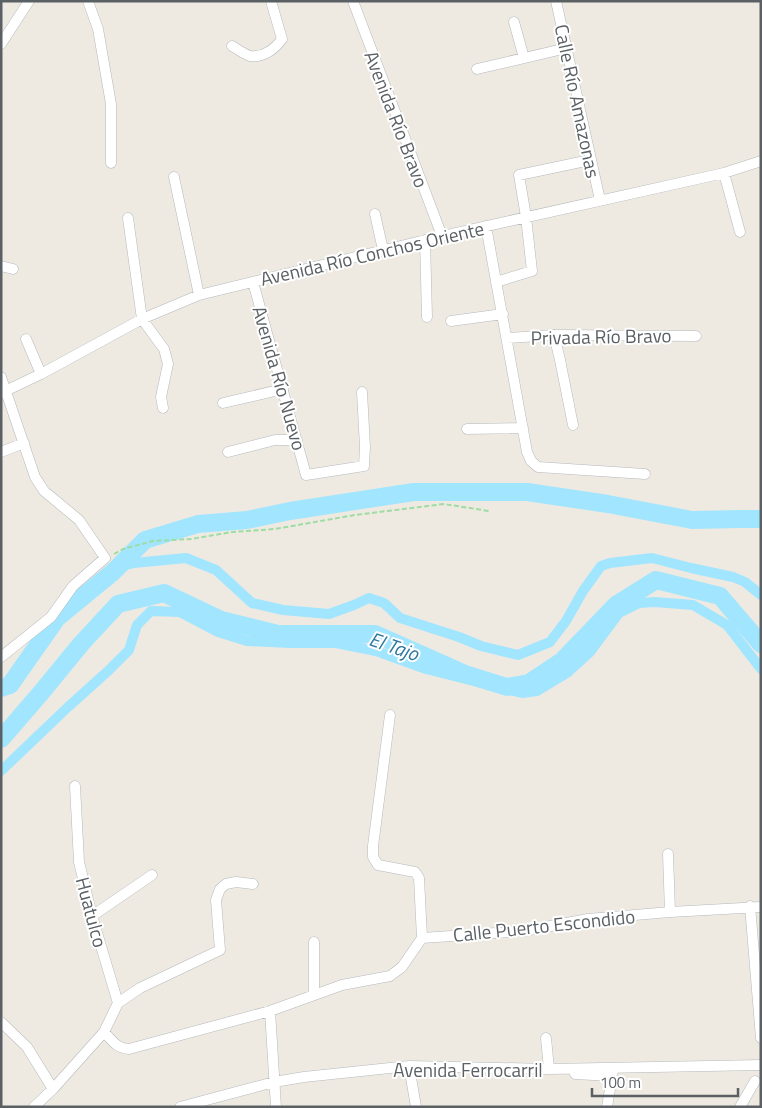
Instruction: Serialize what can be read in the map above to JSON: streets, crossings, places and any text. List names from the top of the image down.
{
  "streets": {
    "street": [
      "Calle Río Amazonas",
      "Avenida Río Bravo",
      "Avenida Río Conchos Oriente",
      "Privada Río Bravo",
      "Avenida Río Nuevo",
      "Huatulco",
      "Calle Puerto Escondido",
      "Avenida Ferrocarril"
    ]
  },
  "crossings": [
    ["Calle Río Amazonas", "Avenida Río Conchos Oriente"],
    ["Avenida Río Bravo", "Avenida Río Conchos Oriente"],
    ["Avenida Río Conchos Oriente", "Privada Río Bravo"],
    ["Avenida Río Conchos Oriente", "Avenida Río Nuevo"]
  ],
  "water": ["El Tajo"],
  "scale_bar": "100 m"
}
